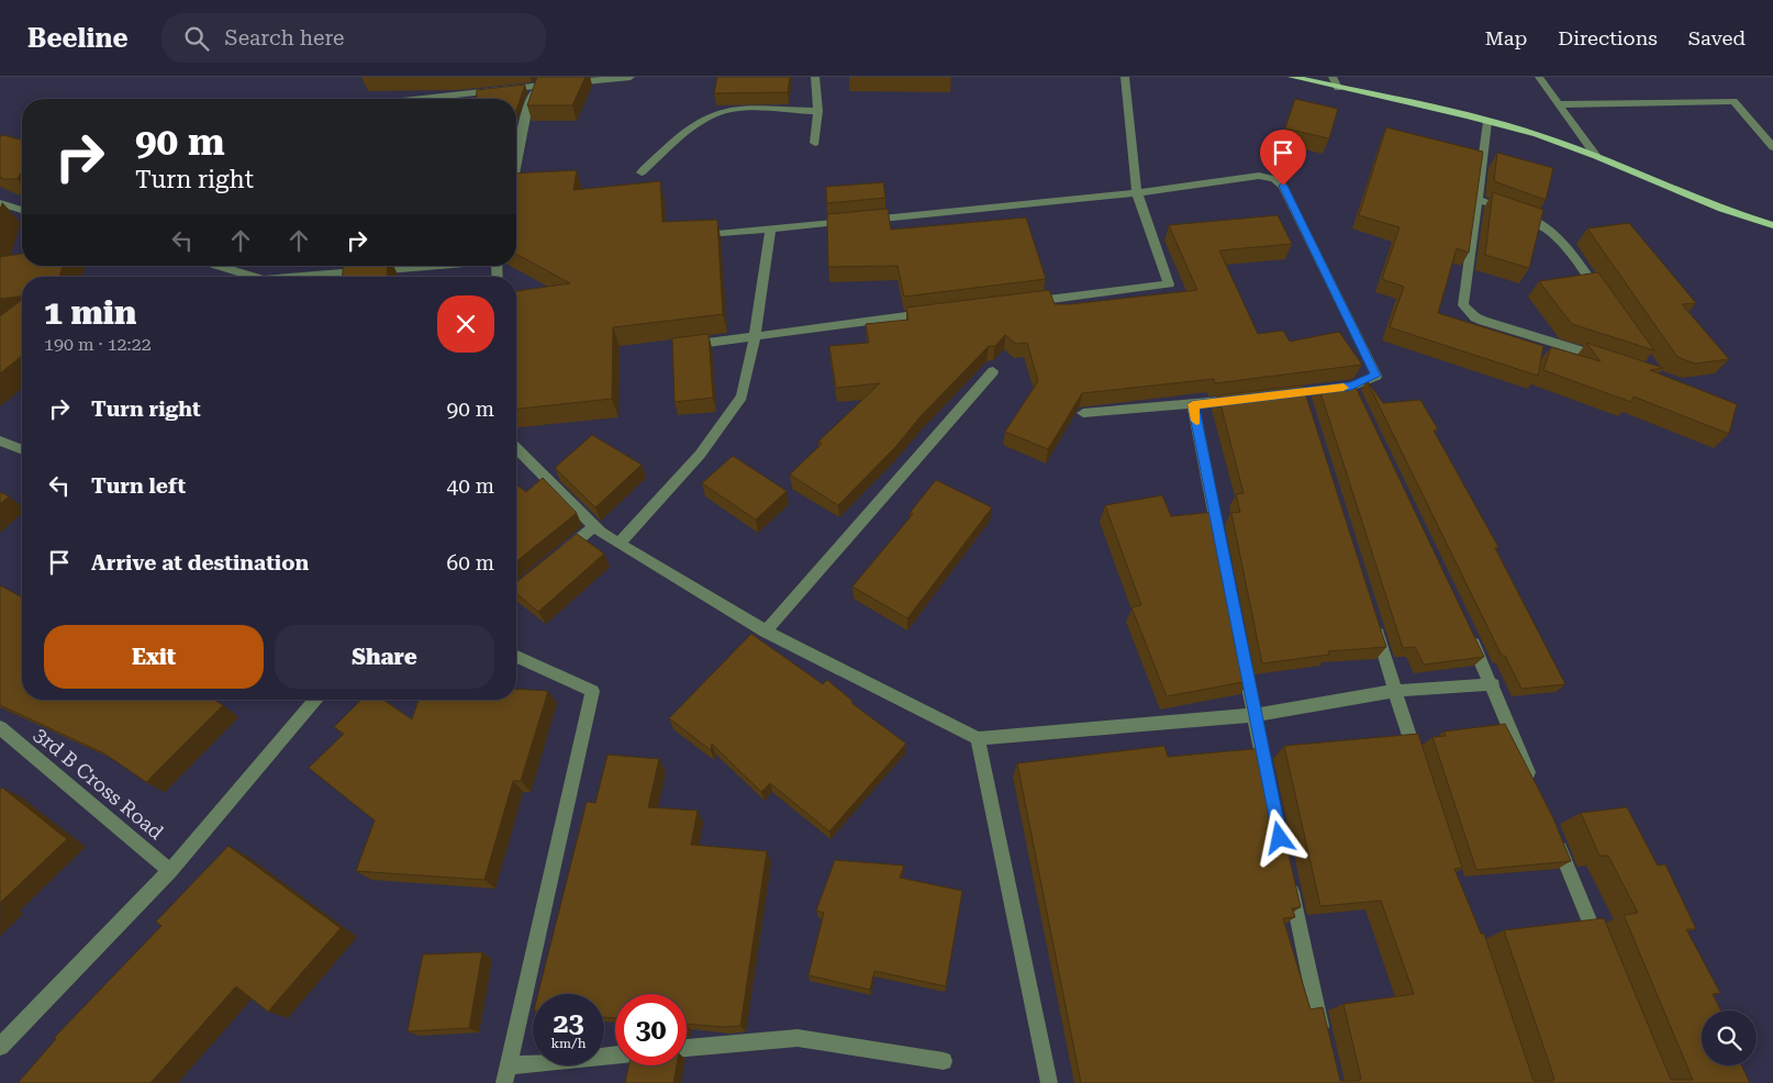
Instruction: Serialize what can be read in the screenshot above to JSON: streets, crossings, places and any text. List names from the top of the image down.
{
  "streets": {
    "street": ["3rd B Cross Road"]
  },
  "page": {
    "header": "Beeline",
    "search": "Search here",
    "nav": ["Map", "Directions", "Saved"],
    "turn": ["90 m", "Turn right"],
    "heading": ["1 min", "190 m · 12:22"],
    "list": [
      {
        "name": "Turn right",
        "value": "90 m"
      },
      {
        "name": "Turn left",
        "value": "40 m"
      },
      {
        "name": "Arrive at destination",
        "value": "60 m"
      }
    ],
    "buttons": ["Exit", "Share"],
    "speed": "23 km/h",
    "limit": "30"
  }
}
